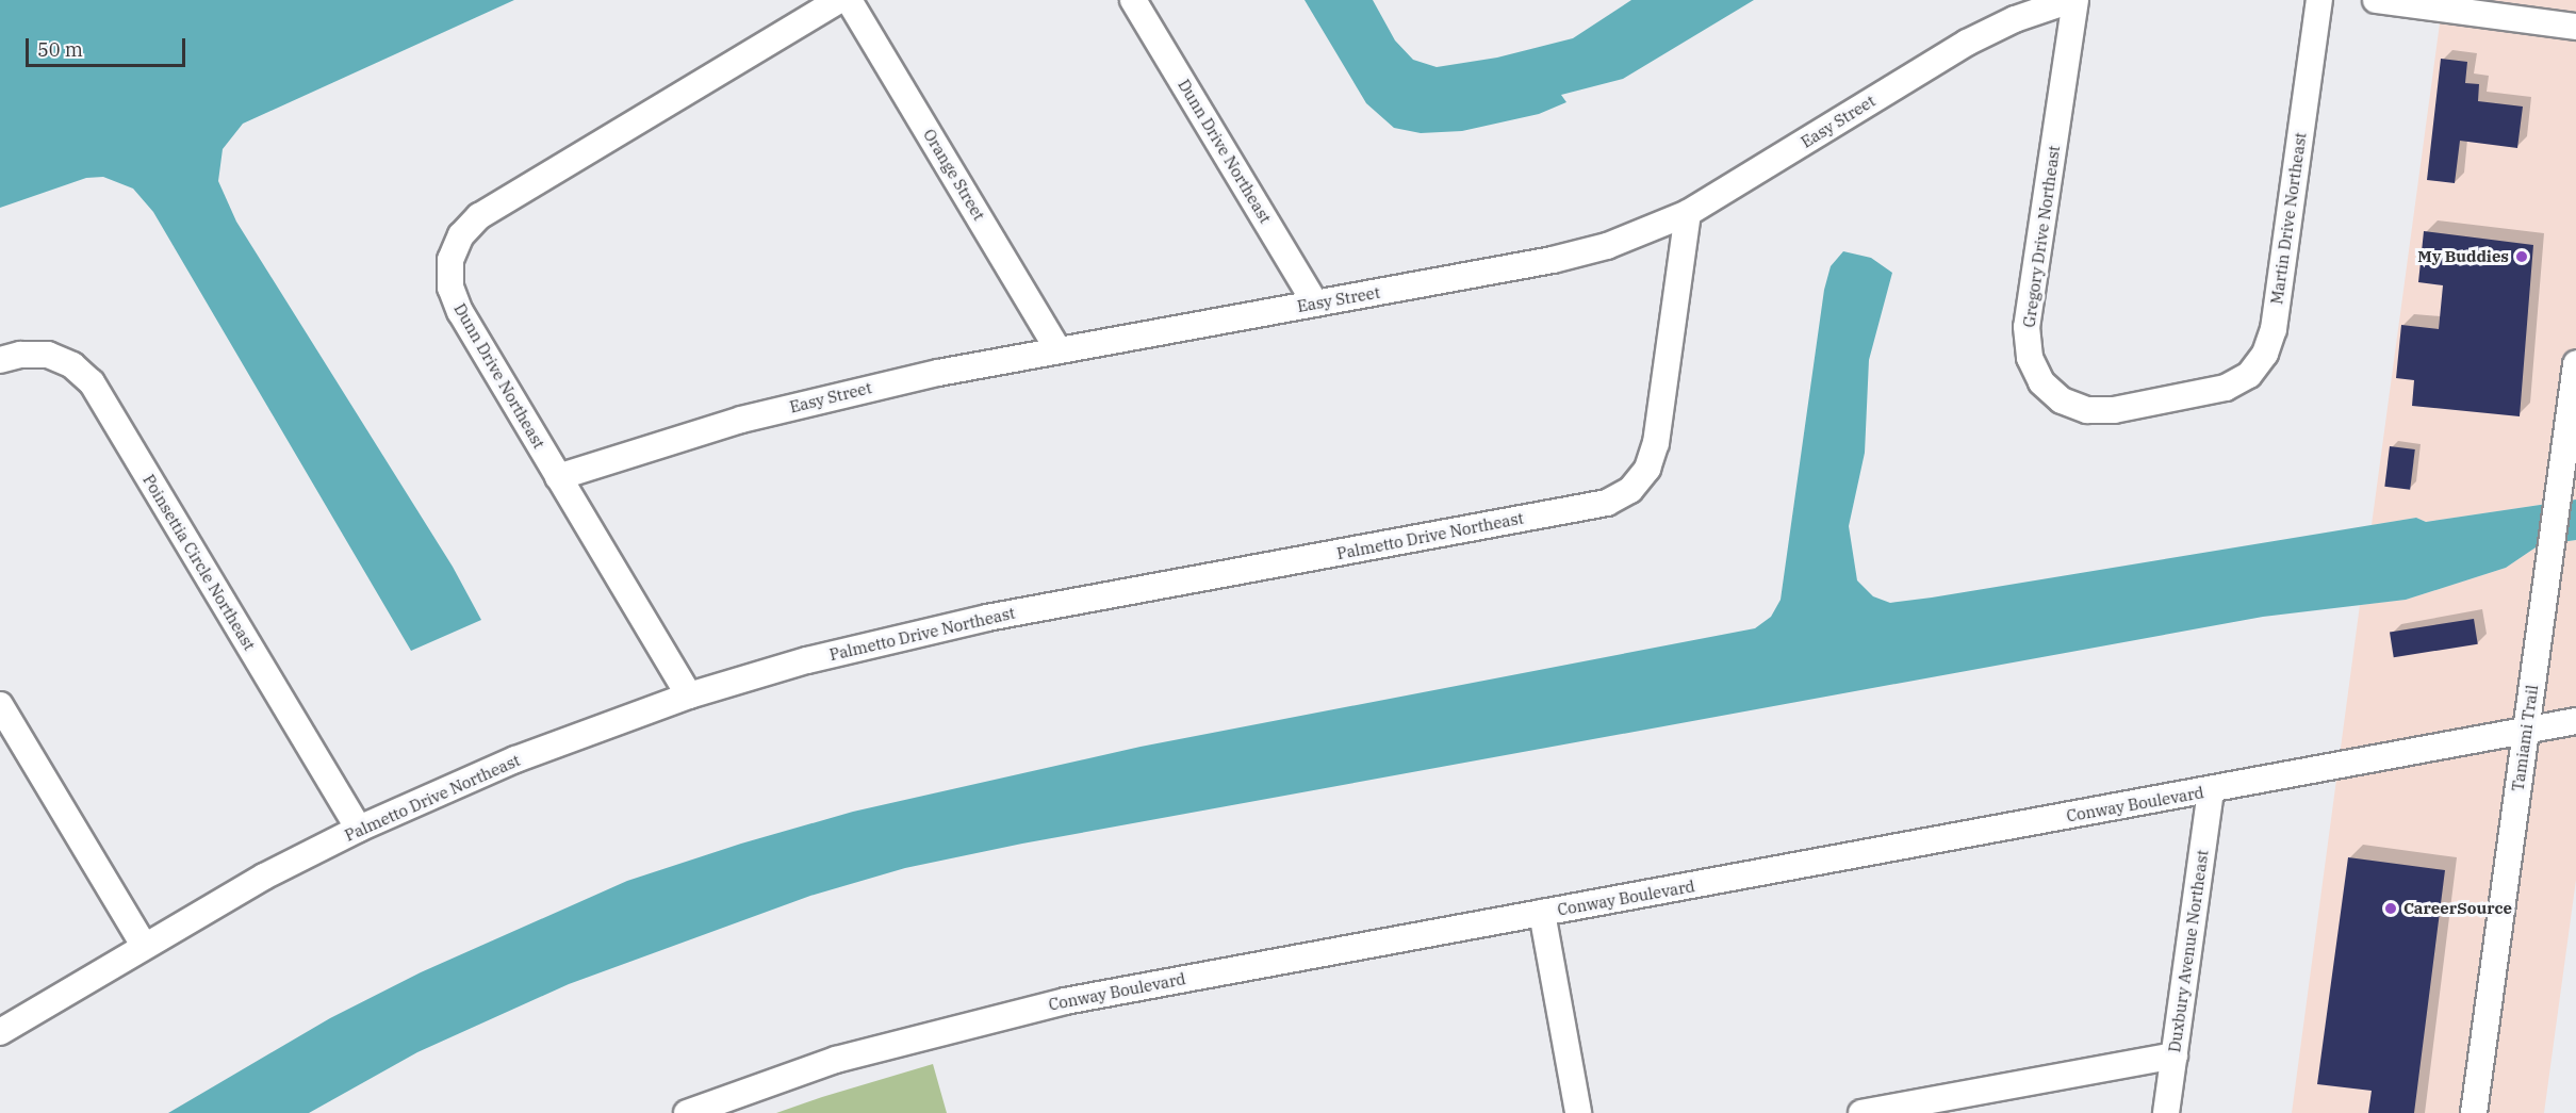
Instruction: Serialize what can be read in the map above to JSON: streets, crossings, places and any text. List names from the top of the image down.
{
  "streets": {
    "street": [
      "Easy Street",
      "Dunn Drive Northeast",
      "Orange Street",
      "Martin Drive Northeast",
      "Gregory Drive Northeast",
      "Palmetto Drive Northeast",
      "Poinsettia Circle Northeast",
      "Tamiami Trail",
      "Conway Boulevard",
      "Duxbury Avenue Northeast"
    ]
  },
  "crossings": [
    ["Easy Street", "Dunn Drive Northeast"],
    ["Easy Street", "Orange Street"],
    ["Easy Street", "Gregory Drive Northeast"],
    ["Easy Street", "Palmetto Drive Northeast"],
    ["Dunn Drive Northeast", "Palmetto Drive Northeast"],
    ["Martin Drive Northeast", "Gregory Drive Northeast"],
    ["Palmetto Drive Northeast", "Poinsettia Circle Northeast"],
    ["Tamiami Trail", "Conway Boulevard"],
    ["Conway Boulevard", "Duxbury Avenue Northeast"]
  ],
  "places": ["My Buddies", "CareerSource"],
  "scale_bar": "50 m"
}
